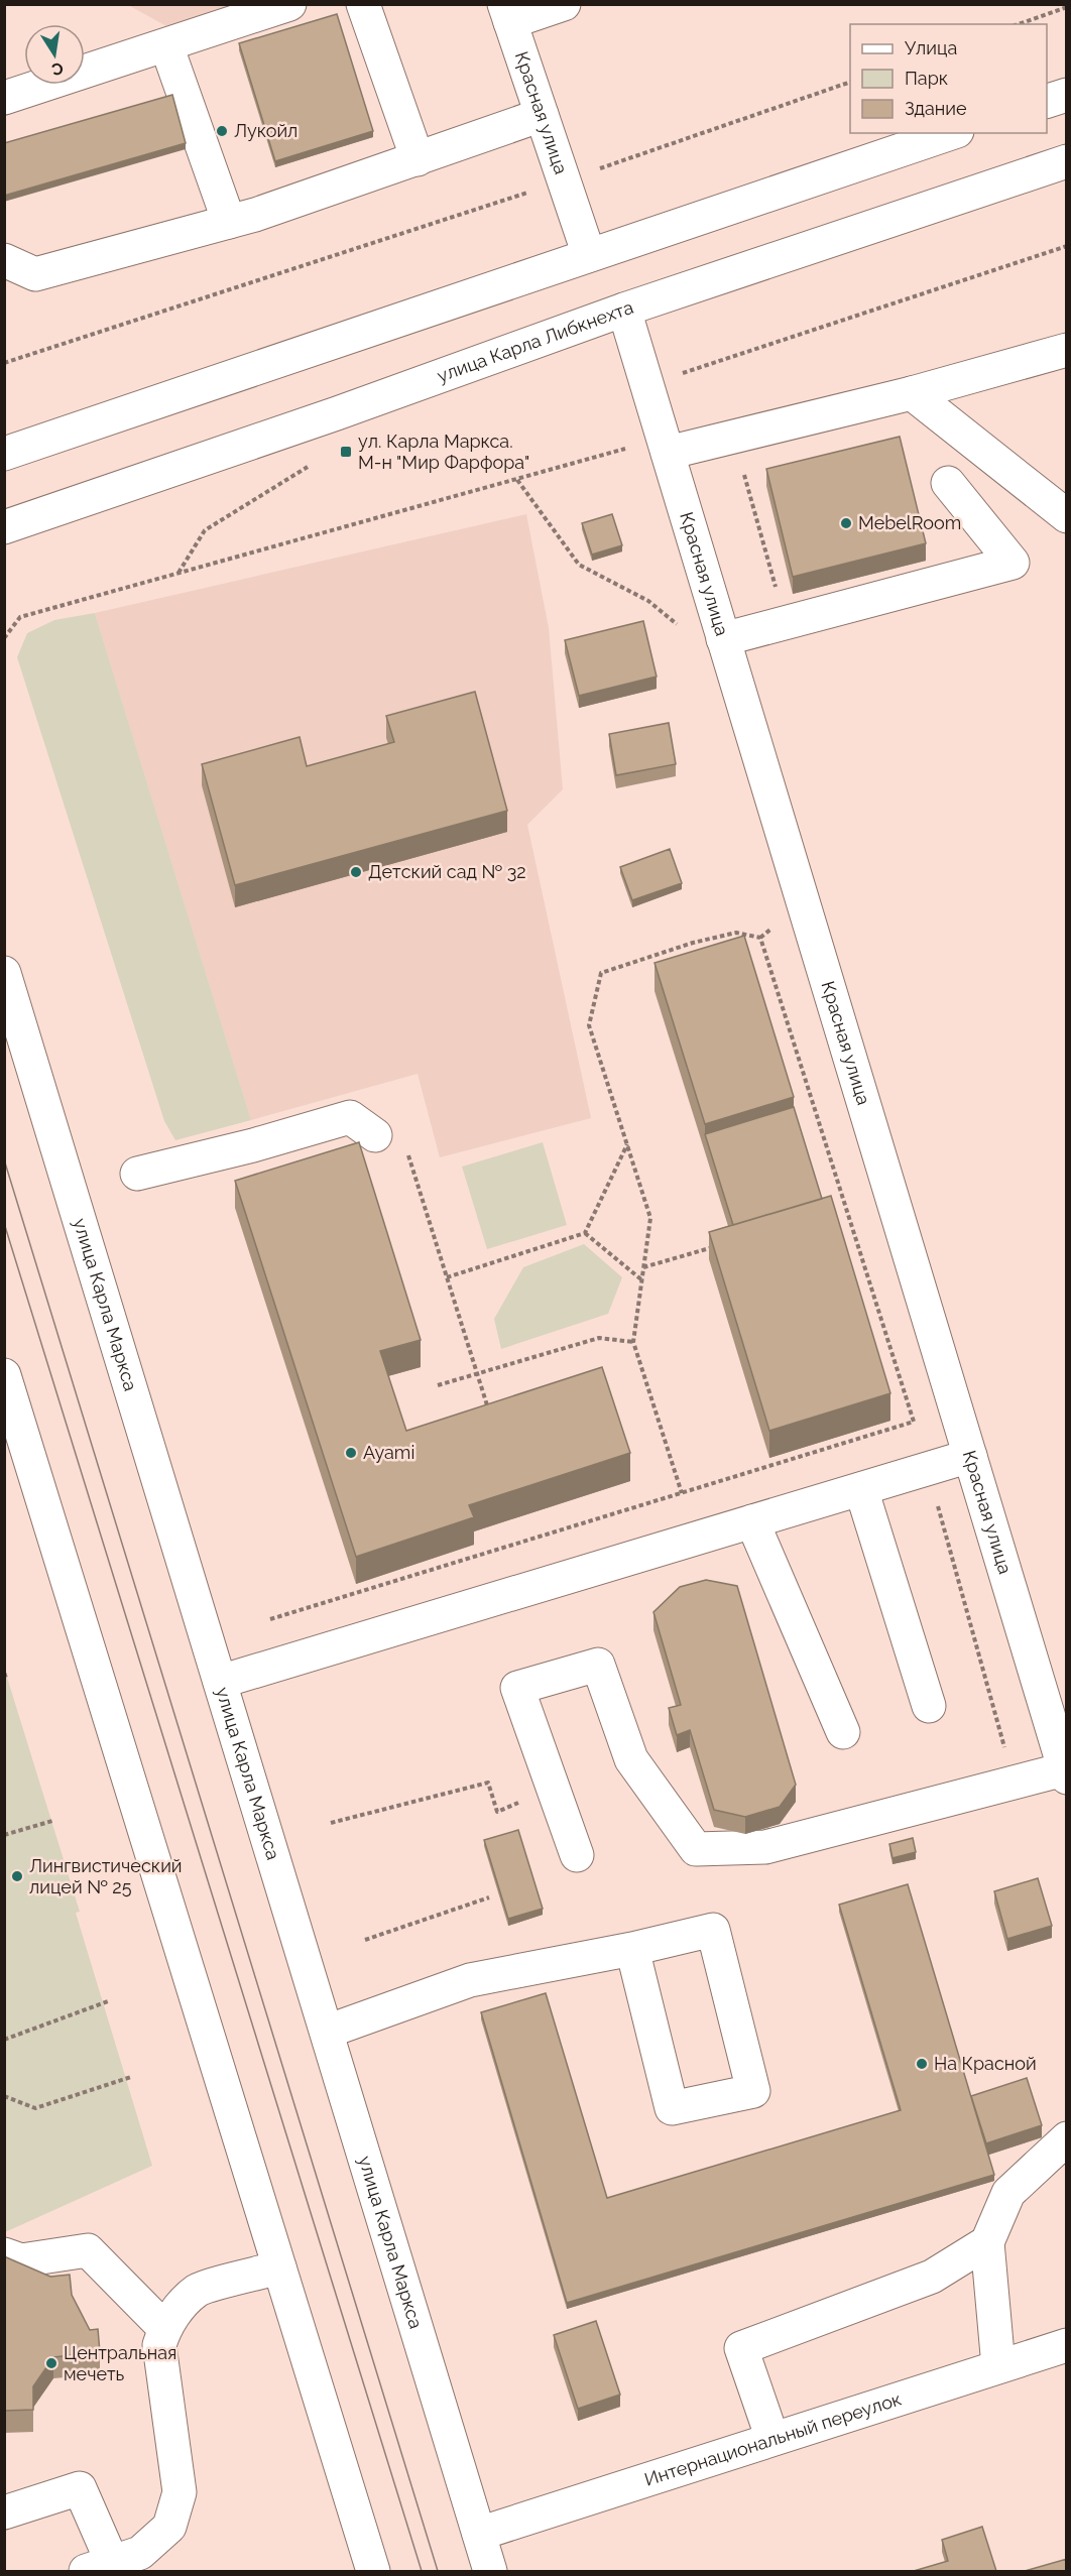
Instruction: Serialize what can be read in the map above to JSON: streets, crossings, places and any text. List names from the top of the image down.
{
  "streets": {
    "main road": [
      "Красная улица",
      "улица Карла Либкнехта",
      "улица Карла Маркса",
      "Интернациональный переулок"
    ]
  },
  "crossings": [
    ["Красная улица", "улица Карла Либкнехта"],
    ["улица Карла Маркса", "Интернациональный переулок"]
  ],
  "places": {
    "other": [
      "Лукойл",
      "MebelRoom",
      "Детский сад № 32",
      "Ayami",
      "Лингвистический лицей № 25",
      "На Красной",
      "Центральная мечеть"
    ],
    "transit": ["ул. Карла Маркса. М-н \"Мир Фарфора\""]
  },
  "legend": ["Улица", "Парк", "Здание"],
  "north": "bottom"
}
